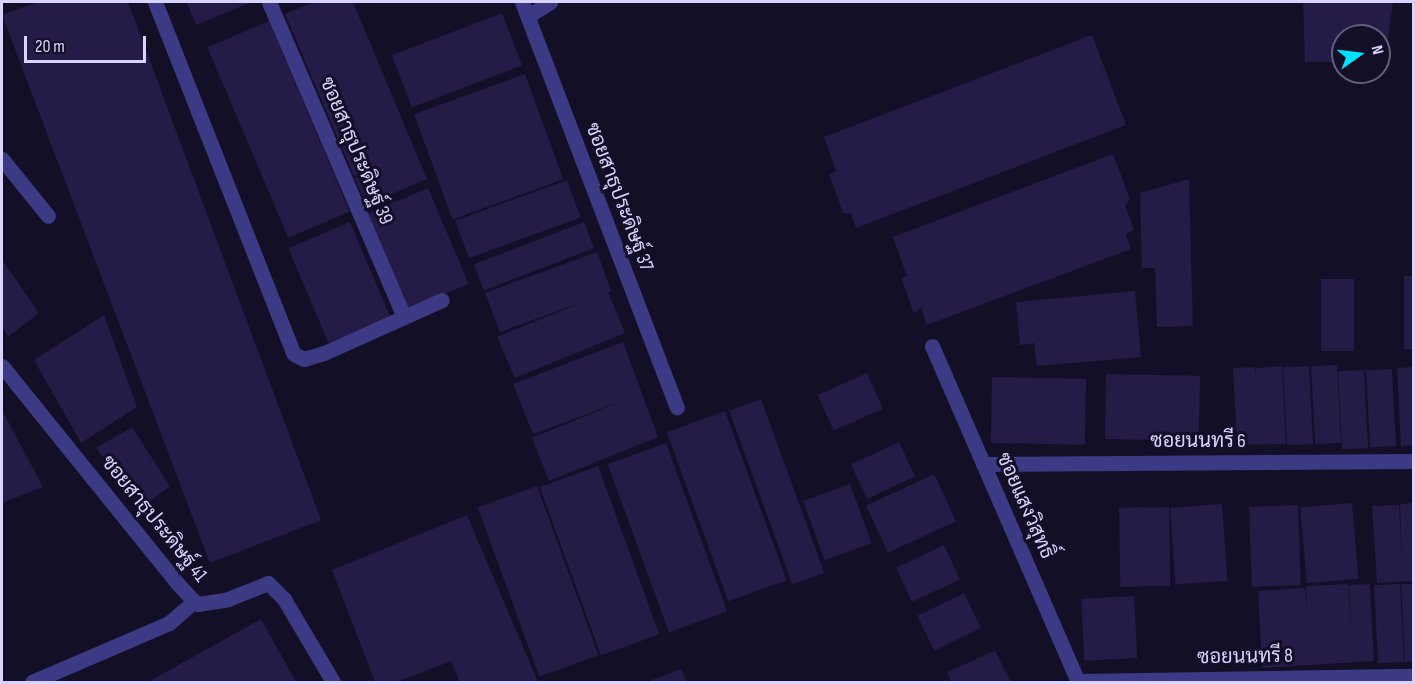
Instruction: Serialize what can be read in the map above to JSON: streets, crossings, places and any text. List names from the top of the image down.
{
  "streets": {
    "street": [
      "ซอยสาธุประดิษฐ์ 39",
      "ซอยสาธุประดิษฐ์ 37",
      "ซอยนนทรี 6",
      "ซอยแสงวิสุทธิ์",
      "ซอยสาธุประดิษฐ์ 41",
      "ซอยนนทรี 8"
    ]
  },
  "crossings": [
    ["ซอยนนทรี 6", "ซอยแสงวิสุทธิ์"],
    ["ซอยแสงวิสุทธิ์", "ซอยนนทรี 8"]
  ],
  "scale_bar": "20 m",
  "north": "right"
}
